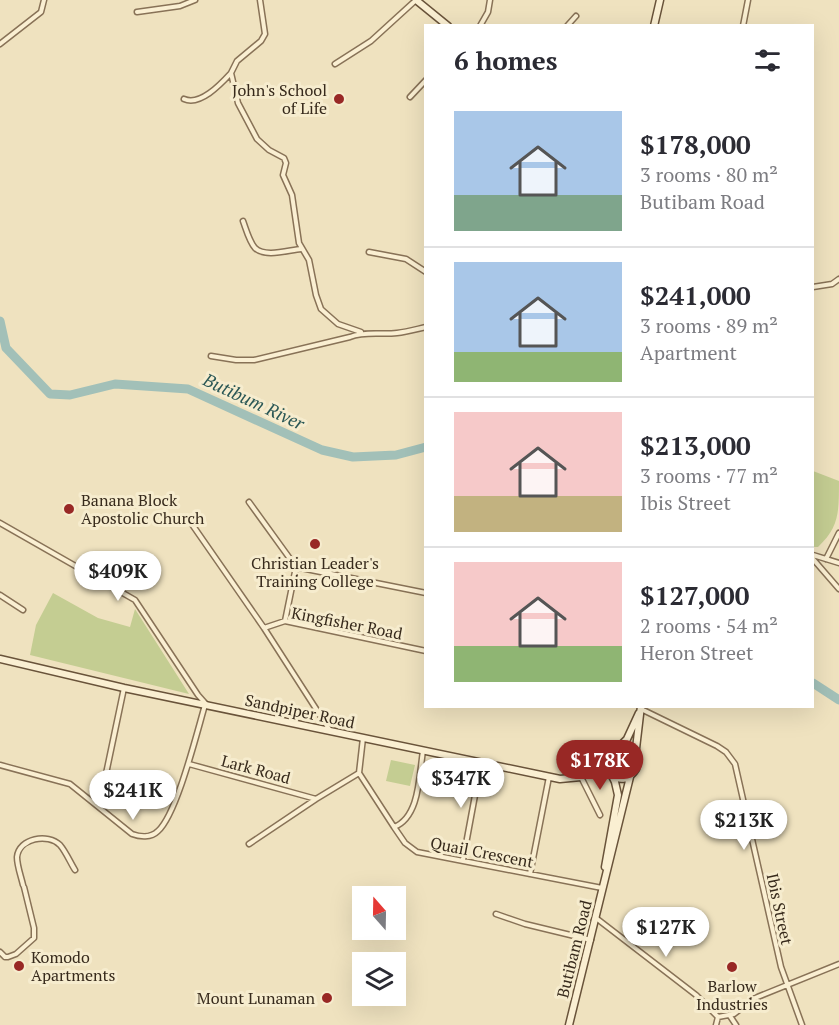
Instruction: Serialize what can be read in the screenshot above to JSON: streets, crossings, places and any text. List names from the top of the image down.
{
  "streets": {
    "street": [
      "Kingfisher Road",
      "Sandpiper Road",
      "Lark Road",
      "Quail Crescent",
      "Ibis Street",
      "Butibam Road"
    ]
  },
  "crossings": [
    ["Quail Crescent", "Butibam Road"]
  ],
  "water": ["Butibum River"],
  "places": [
    "John's School of Life",
    "Banana Block Apostolic Church",
    "Christian Leader's Training College",
    "Komodo Apartments",
    "Barlow Industries",
    "Mount Lunaman"
  ],
  "north": "top",
  "page": {
    "heading": "6 homes",
    "list": [
      {
        "name": "$178,000",
        "note": "3 rooms · 80 m² · Butibam Road"
      },
      {
        "name": "$241,000",
        "note": "3 rooms · 89 m² · Apartment"
      },
      {
        "name": "$213,000",
        "note": "3 rooms · 77 m² · Ibis Street"
      },
      {
        "name": "$127,000",
        "note": "2 rooms · 54 m² · Heron Street"
      }
    ],
    "price": [
      "$409K",
      "$178K",
      "$347K",
      "$241K",
      "$213K",
      "$127K"
    ]
  }
}
